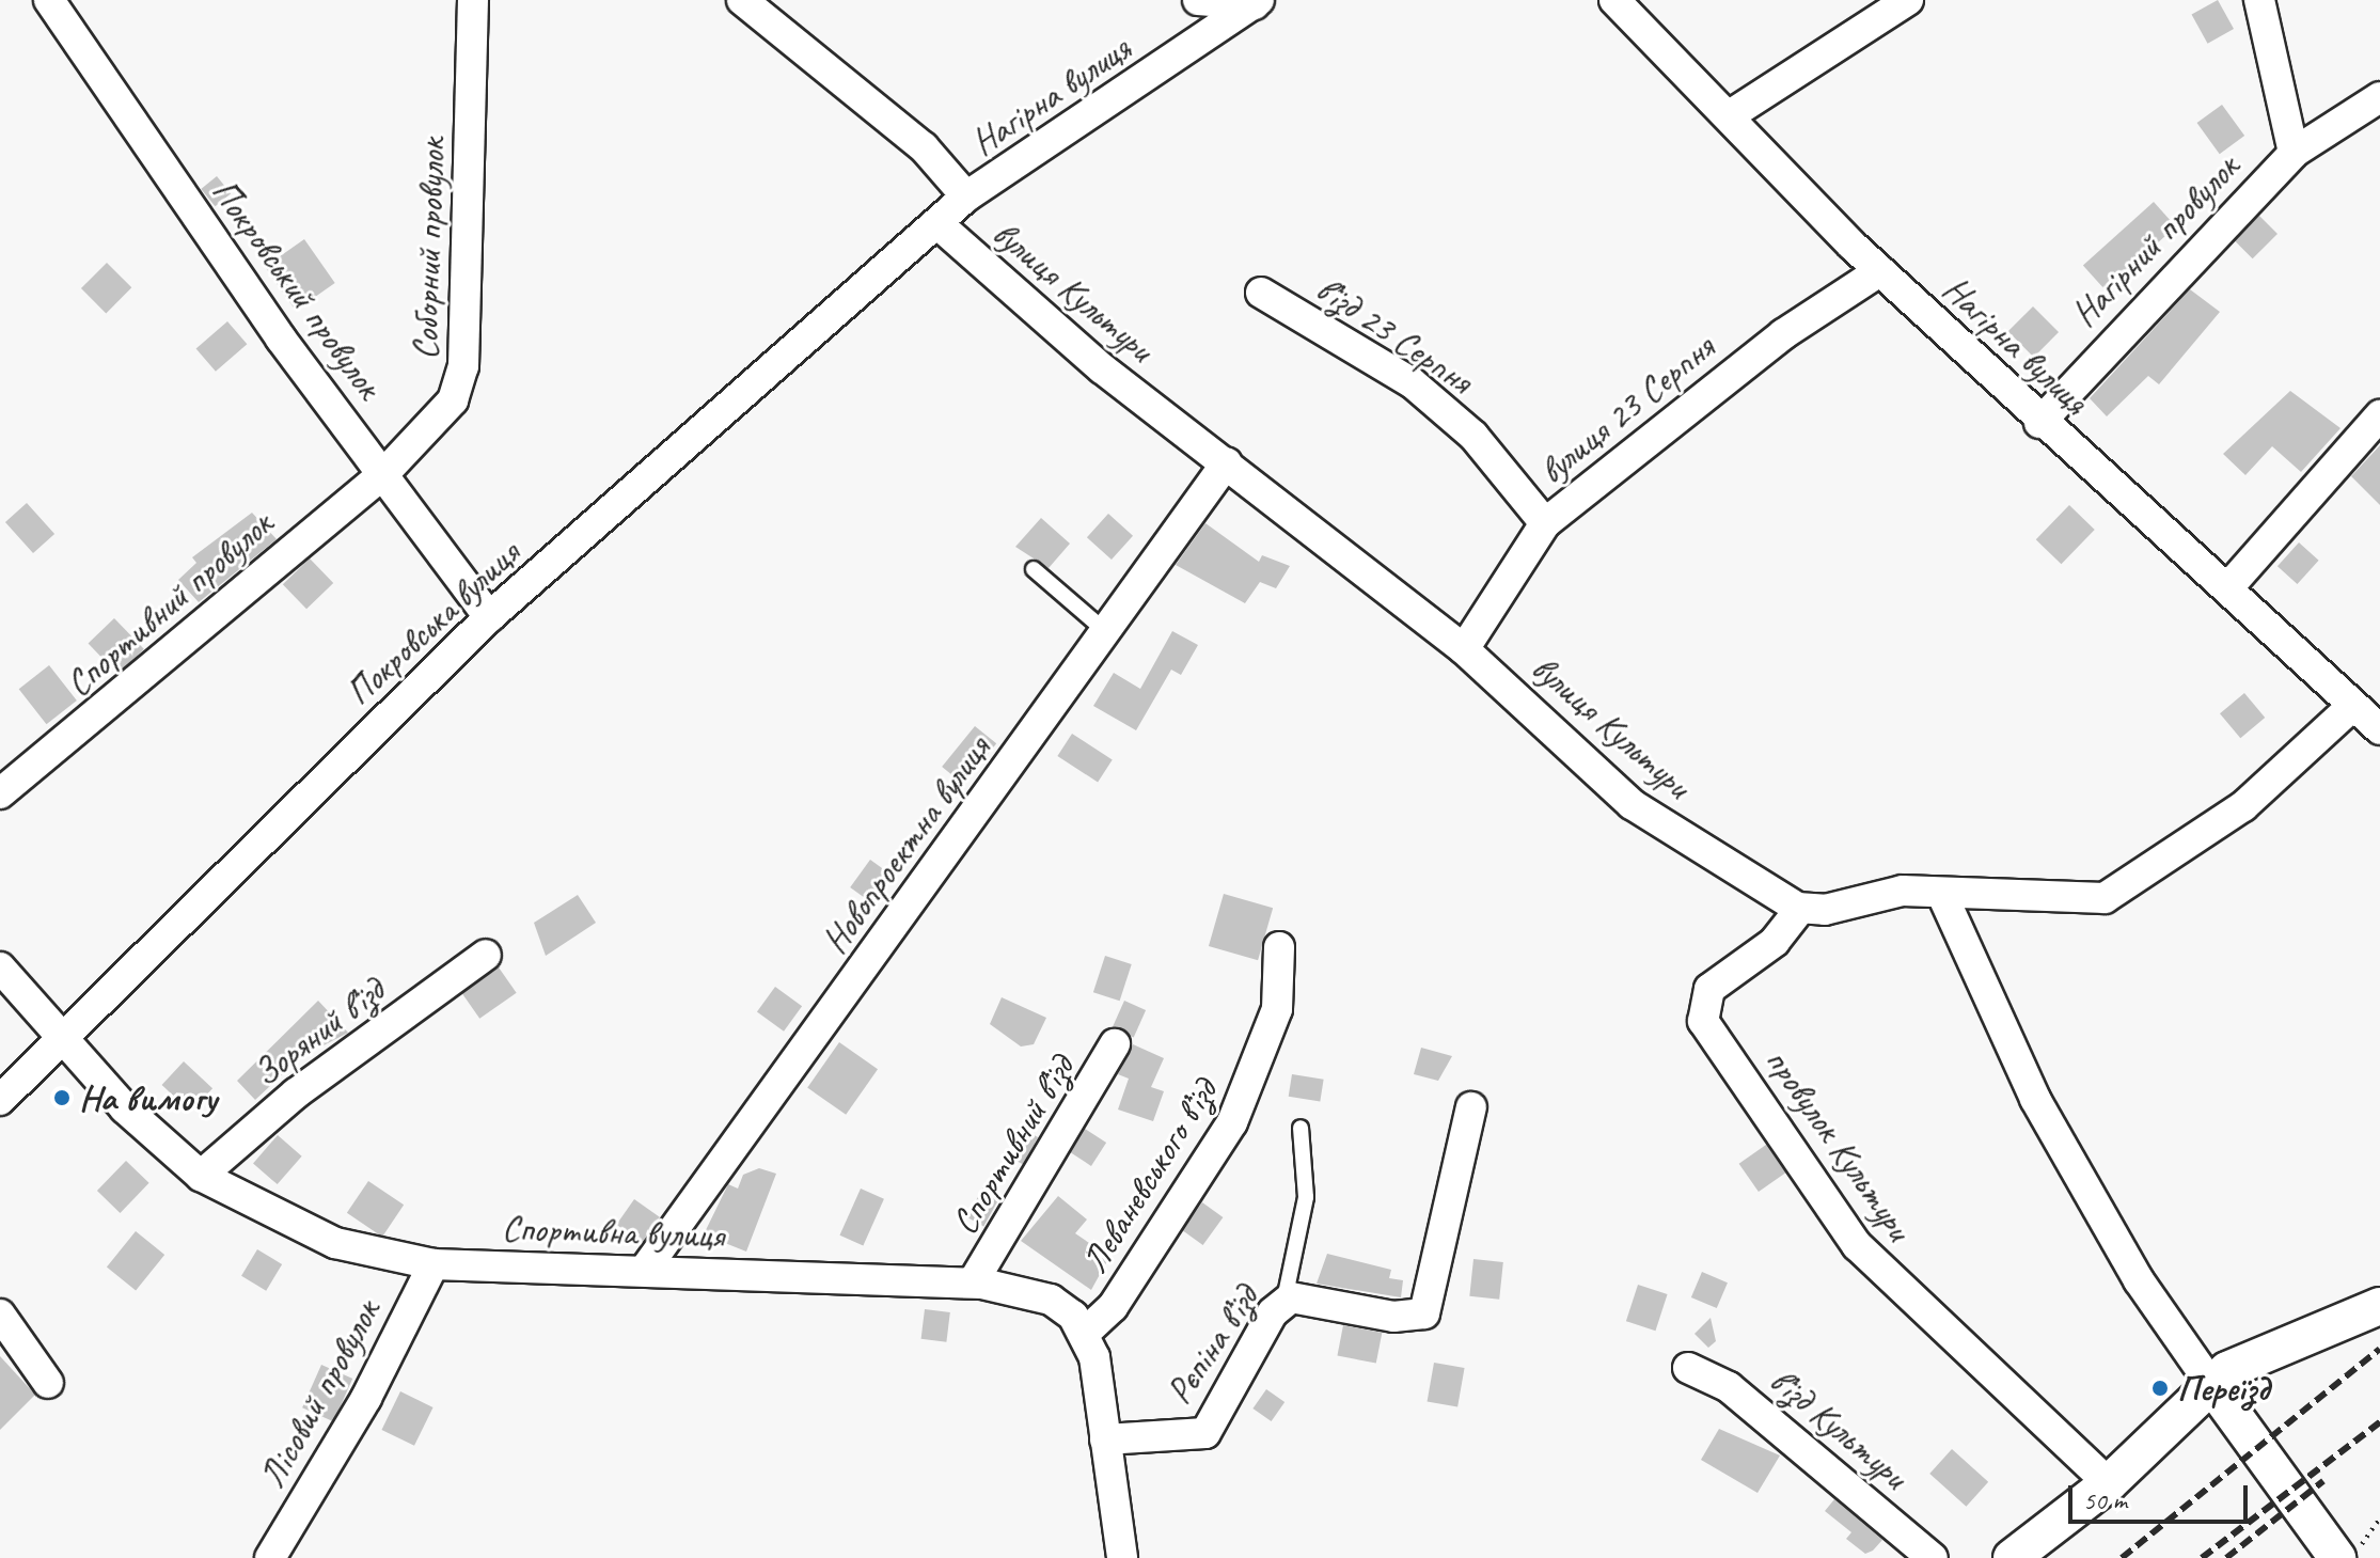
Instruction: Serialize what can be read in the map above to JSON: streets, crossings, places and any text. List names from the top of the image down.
{
  "streets": {
    "street": [
      "Нагірна вулиця",
      "Нагірний провулок",
      "Соборний провулок",
      "Покровський провулок",
      "вулиця Культури",
      "в’їзд 23 Серпня",
      "вулиця 23 Серпня",
      "Спортивний провулок",
      "Покровська вулиця",
      "Новопроектна вулиця",
      "Зоряний в’їзд",
      "провулок Культури",
      "Спортивний в’їзд",
      "Леваневського в’їзд",
      "Спортивна вулиця",
      "Рєпіна в’їзд",
      "Лісовий провулок",
      "в’їзд Культури"
    ]
  },
  "crossings": [
    ["Нагірна вулиця", "Нагірний провулок"],
    ["Нагірна вулиця", "вулиця Культури"],
    ["Нагірна вулиця", "вулиця 23 Серпня"],
    ["Нагірна вулиця", "Покровська вулиця"],
    ["Соборний провулок", "Покровський провулок"],
    ["Соборний провулок", "Спортивний провулок"],
    ["Покровський провулок", "Спортивний провулок"],
    ["Покровський провулок", "Покровська вулиця"],
    ["вулиця Культури", "вулиця 23 Серпня"],
    ["вулиця Культури", "Покровська вулиця"],
    ["вулиця Культури", "Новопроектна вулиця"],
    ["вулиця Культури", "провулок Культури"],
    ["в’їзд 23 Серпня", "вулиця 23 Серпня"],
    ["Покровська вулиця", "Спортивна вулиця"],
    ["Новопроектна вулиця", "Спортивна вулиця"],
    ["Зоряний в’їзд", "Спортивна вулиця"],
    ["Спортивний в’їзд", "Спортивна вулиця"],
    ["Леваневського в’їзд", "Спортивна вулиця"],
    ["Спортивна вулиця", "Лісовий провулок"]
  ],
  "places": ["На вимогу", "Переїзд"],
  "scale_bar": "50 m"
}
